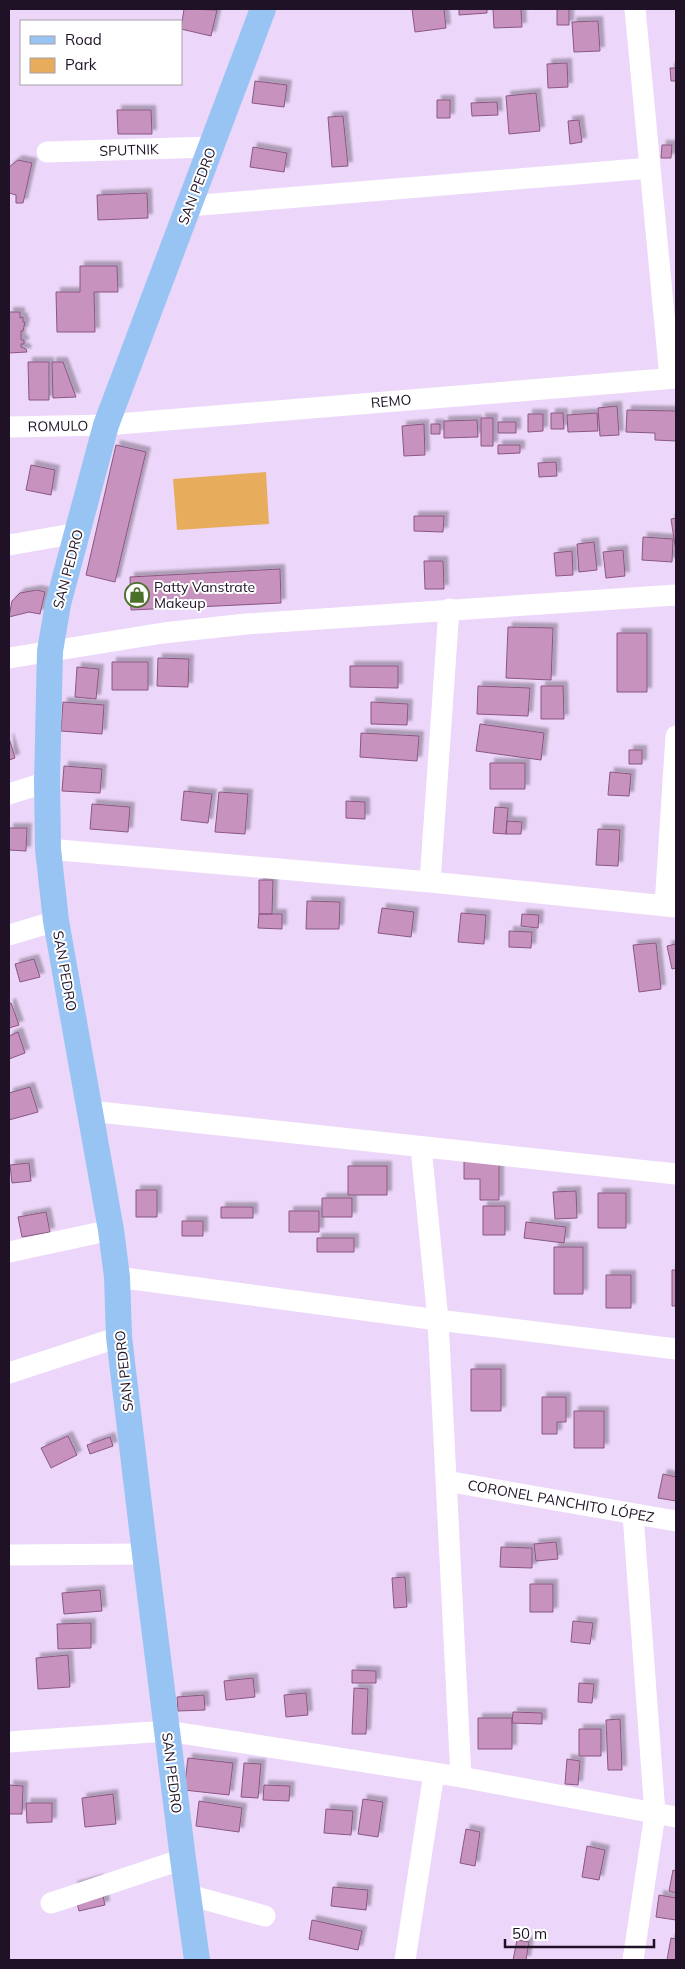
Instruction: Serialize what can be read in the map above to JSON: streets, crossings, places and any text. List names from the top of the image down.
{
  "streets": {
    "main road": ["SAN PEDRO"],
    "street": [
      "SPUTNIK",
      "REMO",
      "ROMULO",
      "CORONEL PANCHITO LÓPEZ"
    ]
  },
  "crossings": [
    ["SPUTNIK", "SAN PEDRO"],
    ["SAN PEDRO", "REMO"],
    ["SAN PEDRO", "ROMULO"],
    ["REMO", "ROMULO"]
  ],
  "places": {
    "shop": ["Patty Vanstrate Makeup"]
  },
  "legend": ["Road", "Park"],
  "scale_bar": "50 m"
}
